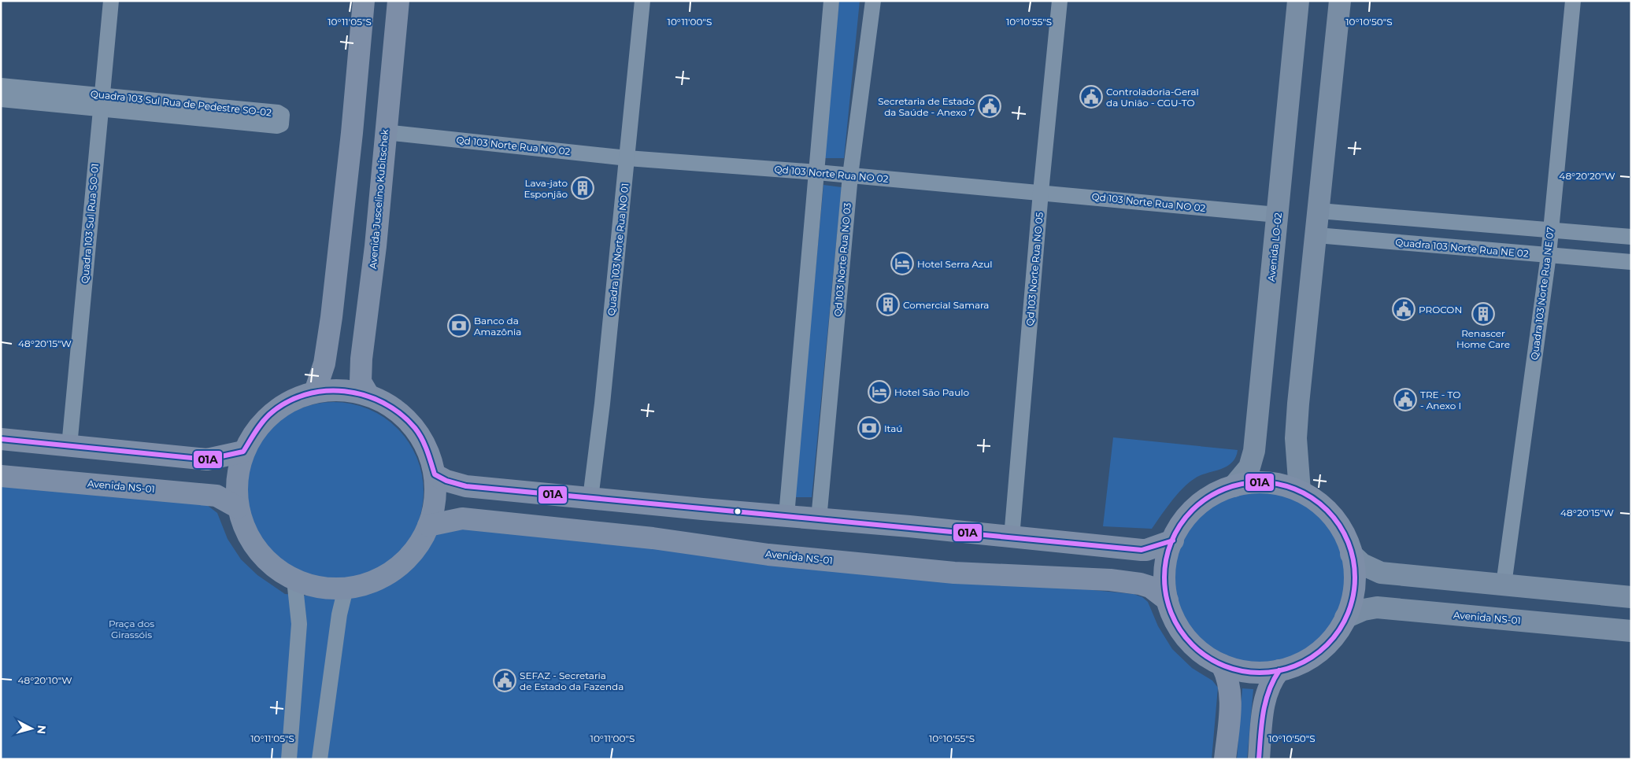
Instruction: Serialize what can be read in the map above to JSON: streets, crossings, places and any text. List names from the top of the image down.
{
  "streets": {
    "main road": ["Avenida Juscelino Kubitschek", "Avenida NS-01"],
    "street": [
      "Quadra 103 Sul Rua de Pedestre SO-02",
      "Qd 103 Norte Rua NO 02",
      "Quadra 103 Sul Rua SO-01",
      "Avenida LO-02",
      "Quadra 103 Norte Rua NE 02",
      "Quadra 103 Norte Rua NO 01",
      "Qd 103 Norte Rua NO 03",
      "Qd 103 Norte Rua NO 05",
      "Quadra 103 Norte Rua NE 07"
    ]
  },
  "crossings": [
    ["Quadra 103 Sul Rua de Pedestre SO-02", "Quadra 103 Sul Rua SO-01"],
    ["Qd 103 Norte Rua NO 02", "Avenida Juscelino Kubitschek"],
    ["Qd 103 Norte Rua NO 02", "Avenida LO-02"],
    ["Qd 103 Norte Rua NO 02", "Quadra 103 Norte Rua NO 01"],
    ["Qd 103 Norte Rua NO 02", "Qd 103 Norte Rua NO 03"],
    ["Qd 103 Norte Rua NO 02", "Qd 103 Norte Rua NO 05"],
    ["Quadra 103 Norte Rua NE 02", "Quadra 103 Norte Rua NE 07"]
  ],
  "parks": ["Praça dos Girassóis"],
  "places": {
    "public building": [
      "Controladoria-Geral da União - CGU-TO",
      "Secretaria de Estado da Saúde - Anexo 7",
      "PROCON",
      "TRE - TO - Anexo I",
      "SEFAZ - Secretaria de Estado da Fazenda"
    ],
    "building": ["Lava-jato Esponjão", "Comercial Samara", "Renascer Home Care"],
    "hotel": ["Hotel Serra Azul", "Hotel São Paulo"],
    "bank": ["Banco da Amazônia", "Itaú"]
  },
  "lines": ["transit line 01A"],
  "north": "right",
  "coordinates": [
    "10°11'05\"S",
    "10°11'00\"S",
    "10°10'55\"S",
    "10°10'50\"S",
    "48°20'20\"W",
    "48°20'15\"W",
    "48°20'10\"W"
  ]
}
